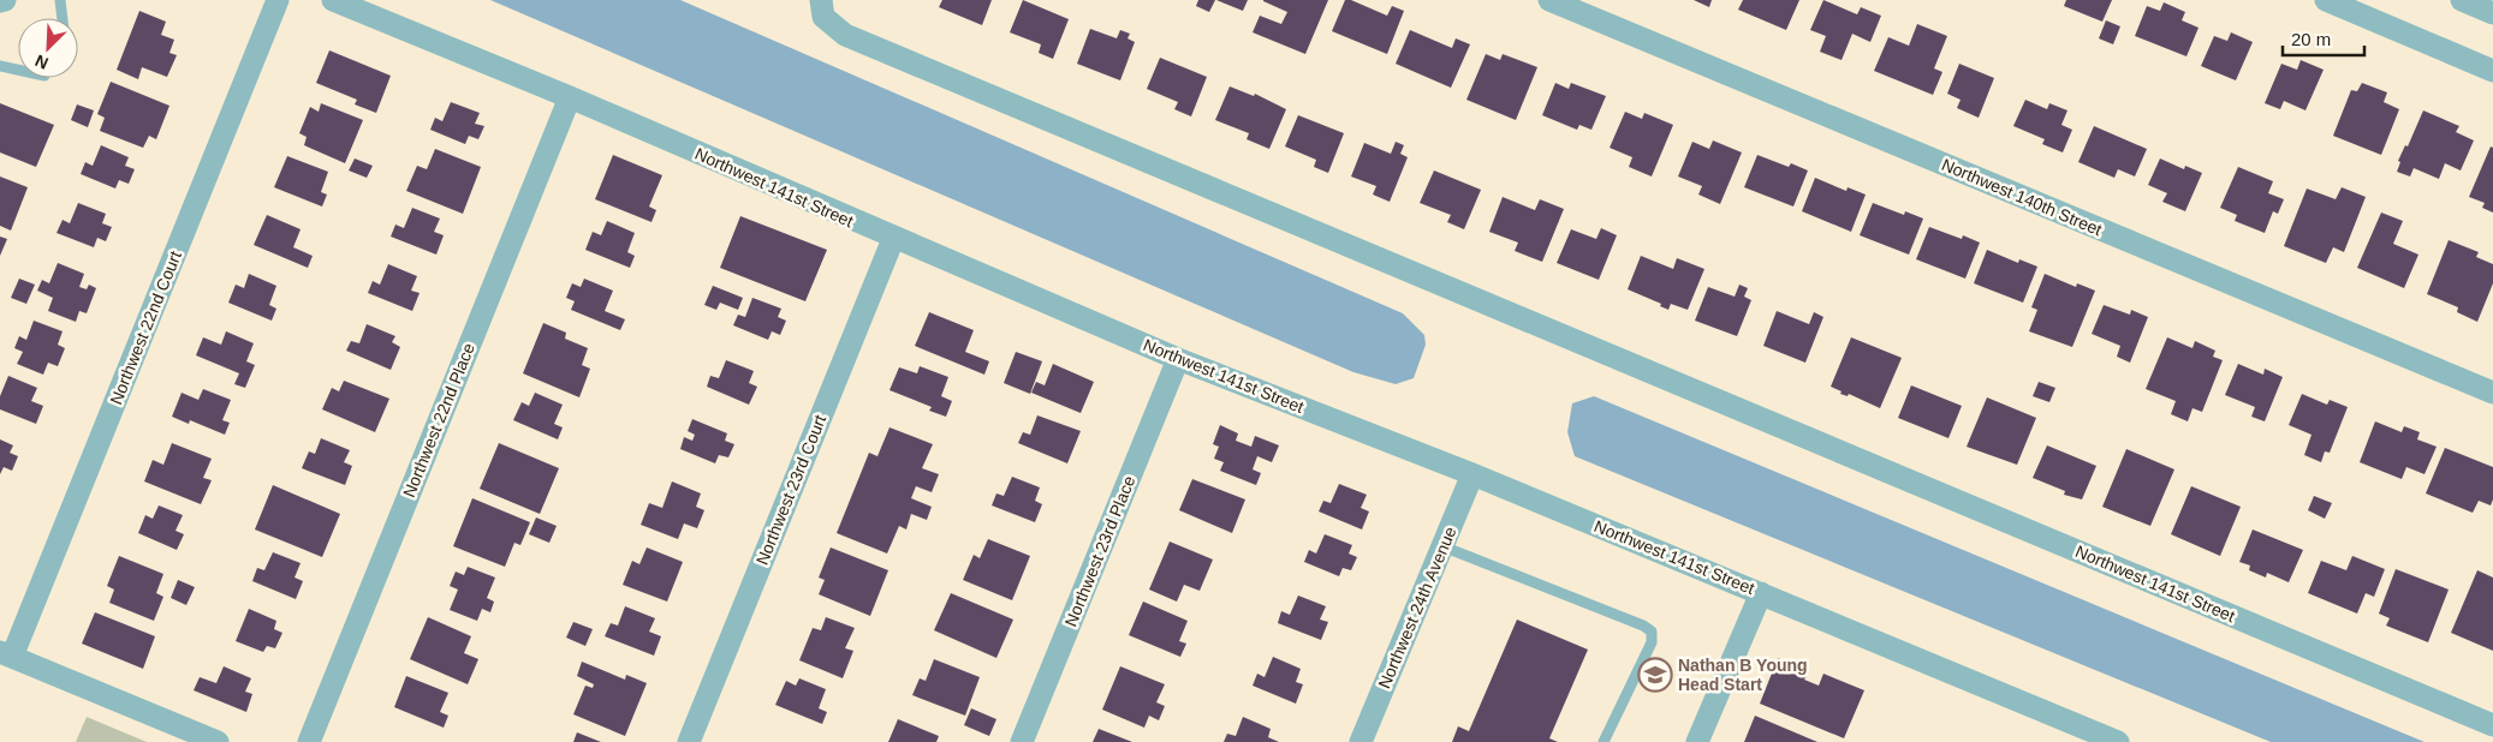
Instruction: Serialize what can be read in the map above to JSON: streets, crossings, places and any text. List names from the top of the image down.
{
  "streets": {
    "street": [
      "Northwest 141st Street",
      "Northwest 140th Street",
      "Northwest 22nd Court",
      "Northwest 22nd Place",
      "Northwest 23rd Court",
      "Northwest 23rd Place",
      "Northwest 24th Avenue"
    ]
  },
  "crossings": [
    ["Northwest 141st Street", "Northwest 22nd Place"],
    ["Northwest 141st Street", "Northwest 23rd Court"],
    ["Northwest 141st Street", "Northwest 23rd Place"],
    ["Northwest 141st Street", "Northwest 24th Avenue"]
  ],
  "places": {
    "school or university": ["Nathan B Young Head Start"]
  },
  "scale_bar": "20 m",
  "north": "bottom left"
}
